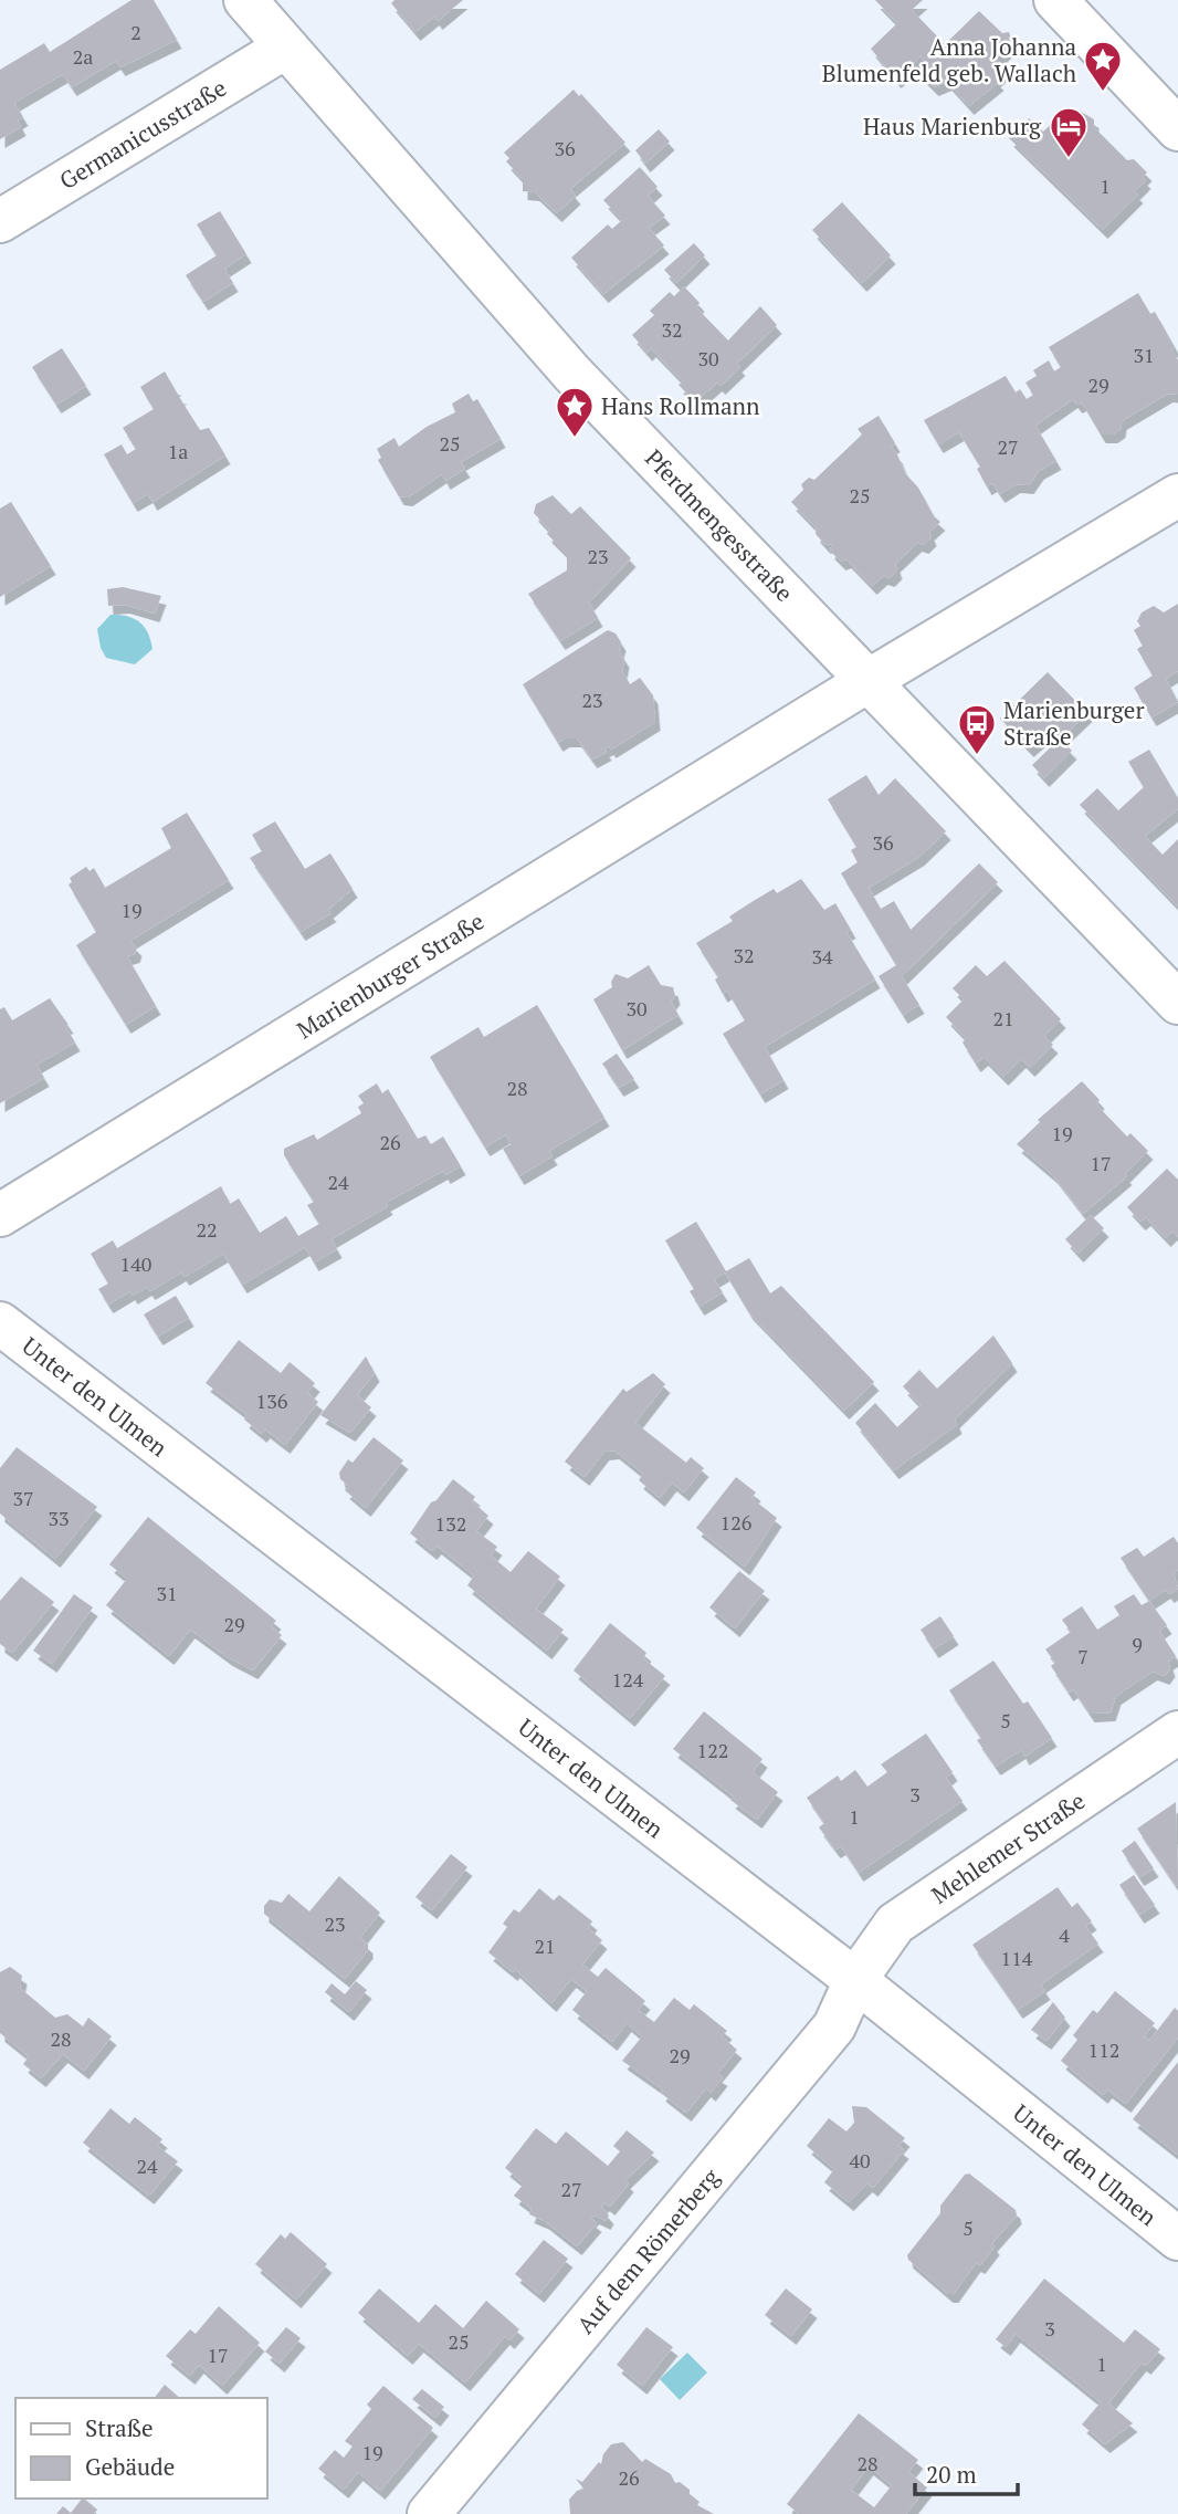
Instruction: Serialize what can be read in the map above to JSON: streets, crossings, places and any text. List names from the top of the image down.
{
  "streets": {
    "street": [
      "Germanicusstraße",
      "Pferdmengesstraße",
      "Marienburger Straße",
      "Unter den Ulmen",
      "Mehlemer Straße",
      "Auf dem Römerberg"
    ]
  },
  "crossings": [
    ["Germanicusstraße", "Pferdmengesstraße"],
    ["Pferdmengesstraße", "Marienburger Straße"],
    ["Unter den Ulmen", "Mehlemer Straße"],
    ["Unter den Ulmen", "Auf dem Römerberg"],
    ["Mehlemer Straße", "Auf dem Römerberg"]
  ],
  "places": {
    "place": ["Anna Johanna Blumenfeld geb. Wallach", "Hans Rollmann"],
    "hotel": ["Haus Marienburg"],
    "bus stop": ["Marienburger Straße"]
  },
  "house_numbers": [
    "2",
    "2a",
    "36",
    "1",
    "32",
    "31",
    "30",
    "29",
    "25",
    "27",
    "1a",
    "25",
    "23",
    "23",
    "36",
    "19",
    "32",
    "34",
    "30",
    "21",
    "28",
    "19",
    "26",
    "17",
    "24",
    "22",
    "140",
    "136",
    "37",
    "33",
    "126",
    "132",
    "31",
    "29",
    "9",
    "7",
    "124",
    "5",
    "122",
    "3",
    "1",
    "23",
    "4",
    "21",
    "114",
    "28",
    "112",
    "29",
    "40",
    "24",
    "27",
    "5",
    "3",
    "25",
    "17",
    "1",
    "19",
    "28",
    "26"
  ],
  "legend": ["Straße", "Gebäude"],
  "scale_bar": "20 m"
}
